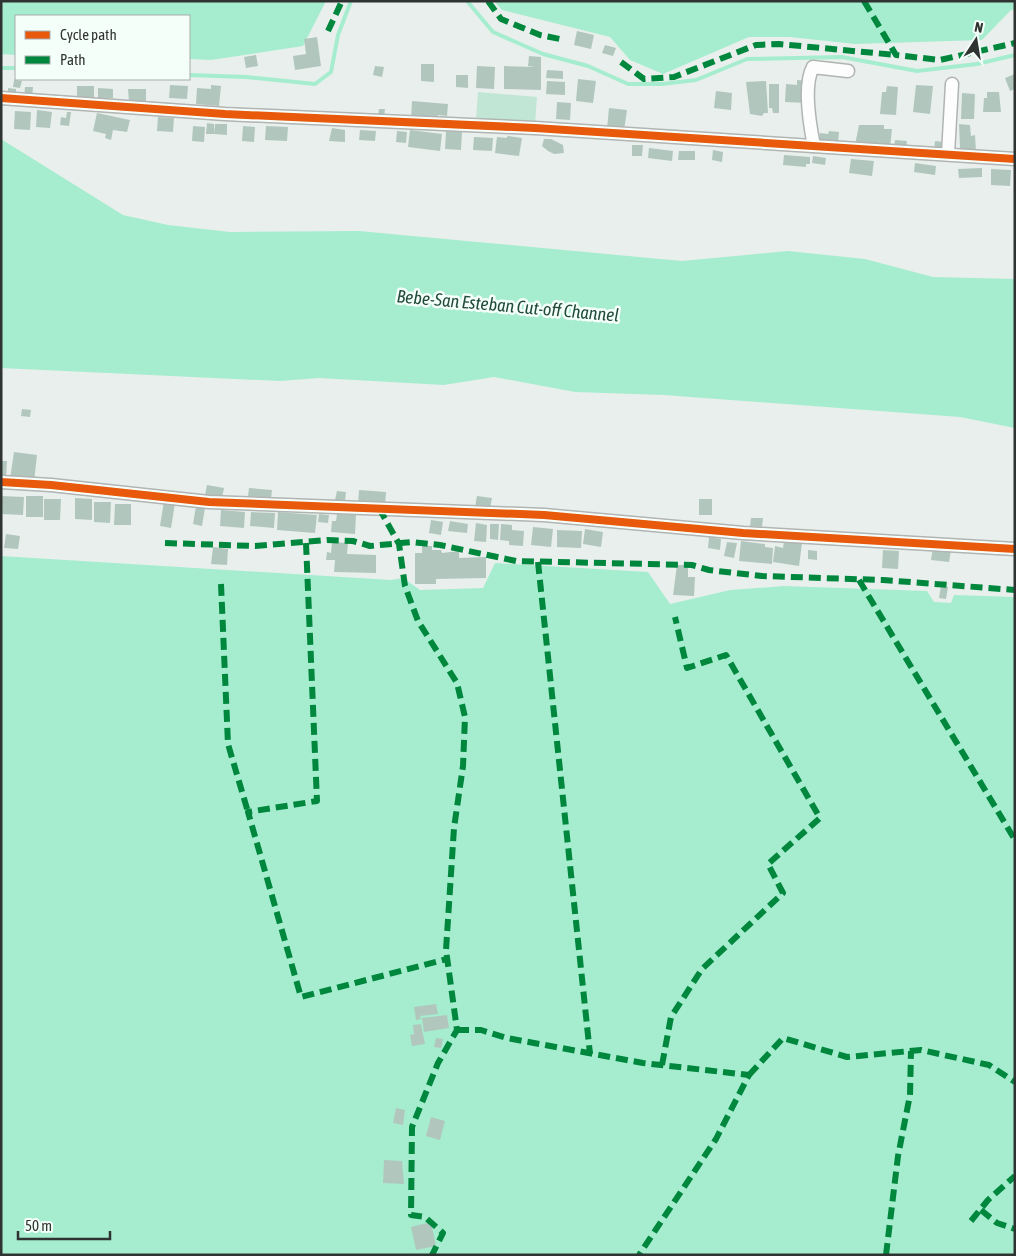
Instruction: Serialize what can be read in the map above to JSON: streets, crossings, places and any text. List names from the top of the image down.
{
  "water": ["Bebe-San Esteban Cut-off Channel"],
  "legend": ["Cycle path", "Path"],
  "scale_bar": "50 m",
  "north": "top"
}
